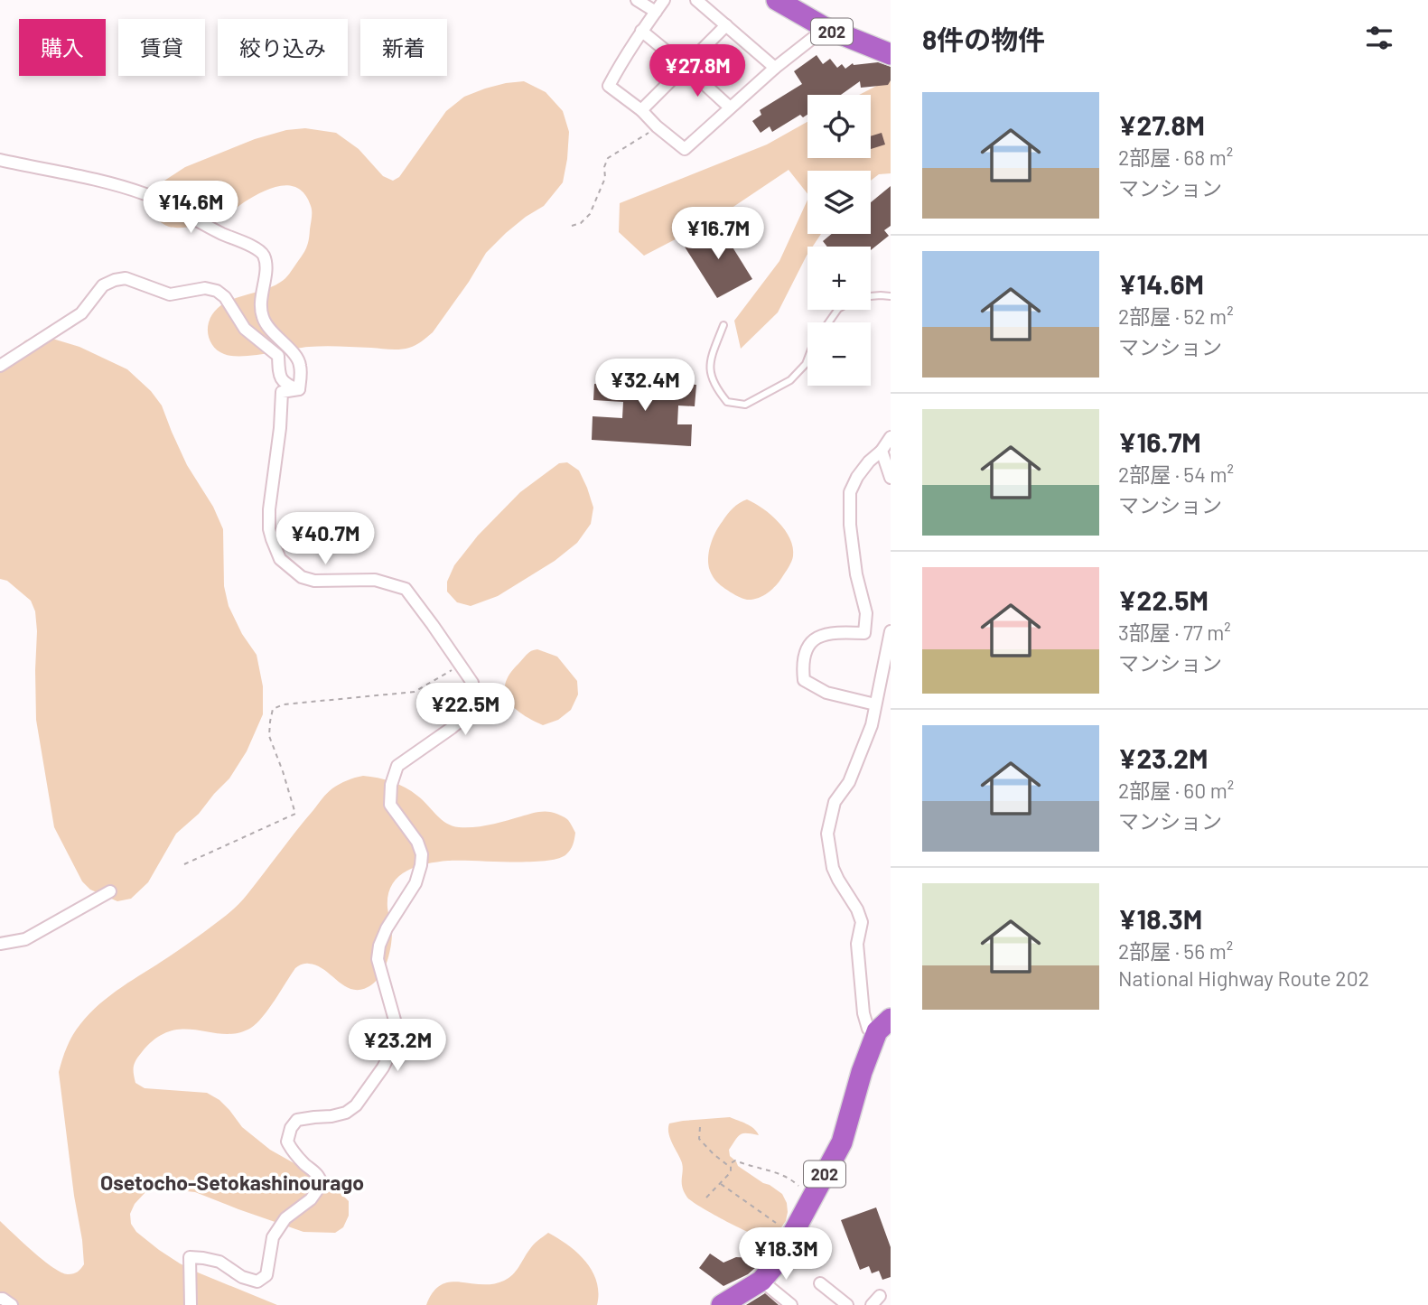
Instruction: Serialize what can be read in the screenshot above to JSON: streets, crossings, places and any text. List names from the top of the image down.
{
  "streets": {
    "highway": ["202"]
  },
  "districts": ["Osetocho-Setokashinourago"],
  "page": {
    "heading": "8件の物件",
    "chip": [
      "購入",
      "賃貸",
      "絞り込み",
      "新着"
    ],
    "price": [
      "¥27.8M",
      "¥14.6M",
      "¥16.7M",
      "¥32.4M",
      "¥40.7M",
      "¥22.5M",
      "¥23.2M",
      "¥18.3M"
    ],
    "list": [
      {
        "name": "¥27.8M",
        "note": "2部屋 · 68 m² · マンション"
      },
      {
        "name": "¥14.6M",
        "note": "2部屋 · 52 m² · マンション"
      },
      {
        "name": "¥16.7M",
        "note": "2部屋 · 54 m² · マンション"
      },
      {
        "name": "¥22.5M",
        "note": "3部屋 · 77 m² · マンション"
      },
      {
        "name": "¥23.2M",
        "note": "2部屋 · 60 m² · マンション"
      },
      {
        "name": "¥18.3M",
        "note": "2部屋 · 56 m² · National Highway Route 202"
      }
    ],
    "map_buttons": ["+", "−"]
  }
}
